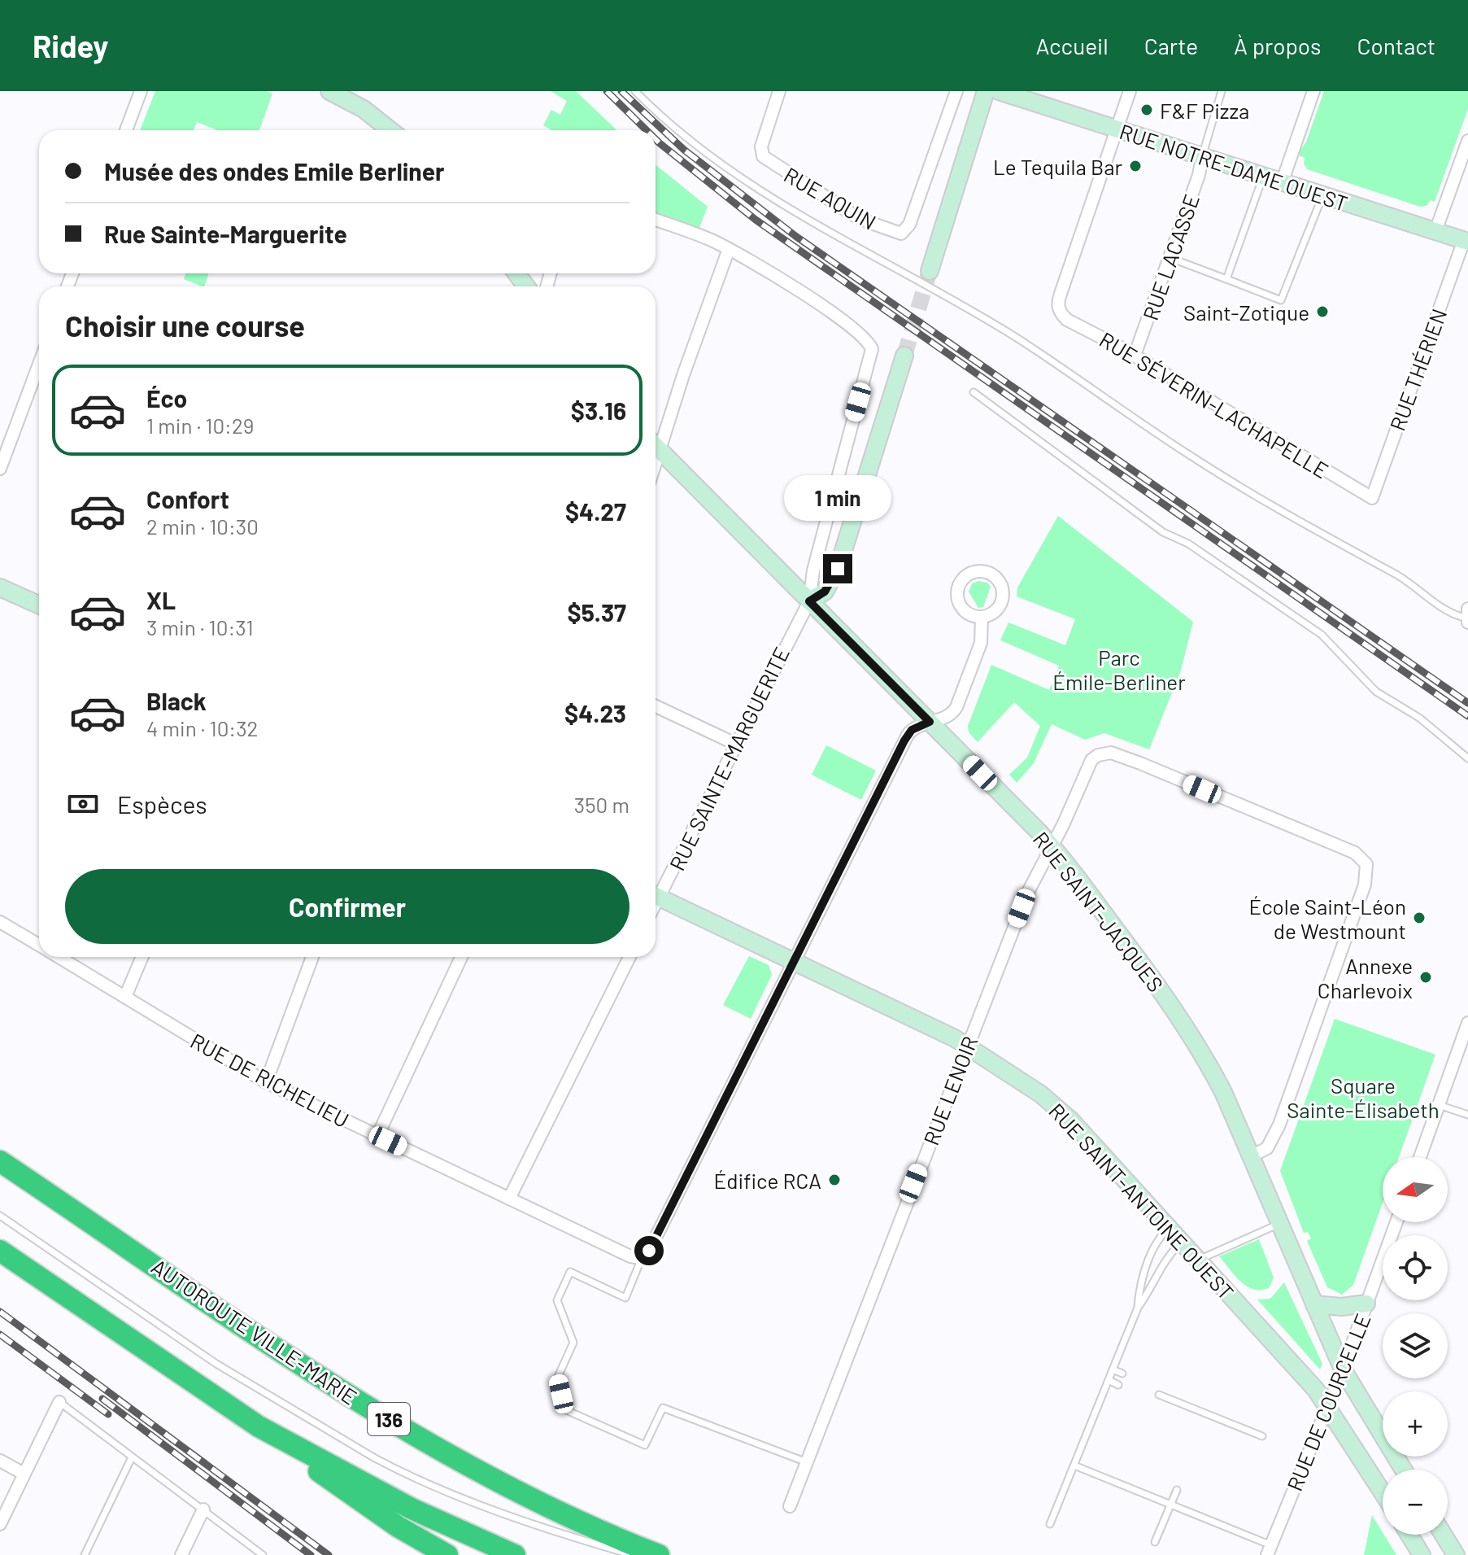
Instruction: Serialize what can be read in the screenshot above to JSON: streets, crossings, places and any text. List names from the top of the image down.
{
  "streets": {
    "highway": ["AUTOROUTE VILLE-MARIE", "136"],
    "main road": [
      "RUE NOTRE-DAME OUEST",
      "RUE SAINTE-MARGUERITE",
      "RUE SAINT-JACQUES",
      "RUE SAINT-ANTOINE OUEST"
    ],
    "street": [
      "RUE AQUIN",
      "RUE LACASSE",
      "RUE THÉRIEN",
      "RUE SÉVERIN-LACHAPELLE",
      "RUE DE RICHELIEU",
      "RUE LENOIR",
      "RUE DE COURCELLE"
    ]
  },
  "crossings": [
    ["RUE NOTRE-DAME OUEST", "RUE LACASSE"],
    ["RUE NOTRE-DAME OUEST", "RUE THÉRIEN"],
    ["RUE NOTRE-DAME OUEST", "RUE SÉVERIN-LACHAPELLE"],
    ["RUE LACASSE", "RUE SÉVERIN-LACHAPELLE"],
    ["RUE THÉRIEN", "RUE SÉVERIN-LACHAPELLE"],
    ["RUE SAINTE-MARGUERITE", "RUE SAINT-JACQUES"],
    ["RUE SAINT-JACQUES", "RUE LENOIR"],
    ["RUE SAINT-JACQUES", "RUE DE COURCELLE"],
    ["RUE LENOIR", "RUE SAINT-ANTOINE OUEST"],
    ["RUE SAINT-ANTOINE OUEST", "RUE DE COURCELLE"]
  ],
  "parks": ["Parc Émile-Berliner", "Square Sainte-Élisabeth"],
  "places": [
    "F&F Pizza",
    "Le Tequila Bar",
    "Saint-Zotique",
    "École Saint-Léon de Westmount",
    "Annexe Charlevoix",
    "Édifice RCA"
  ],
  "north": "left",
  "page": {
    "header": "Ridey",
    "nav": [
      "Accueil",
      "Carte",
      "À propos",
      "Contact"
    ],
    "banner": ["Musée des ondes Emile Berliner", "Rue Sainte-Marguerite"],
    "heading": "Choisir une course",
    "list": [
      {
        "name": "Éco",
        "note": "1 min · 10:29",
        "value": "$3.16"
      },
      {
        "name": "Confort",
        "note": "2 min · 10:30",
        "value": "$4.27"
      },
      {
        "name": "XL",
        "note": "3 min · 10:31",
        "value": "$5.37"
      },
      {
        "name": "Black",
        "note": "4 min · 10:32",
        "value": "$4.23"
      }
    ],
    "bubble": "1 min",
    "pay": ["Espèces", "350 m"],
    "buttons": "Confirmer",
    "map_buttons": ["+", "−"]
  }
}
